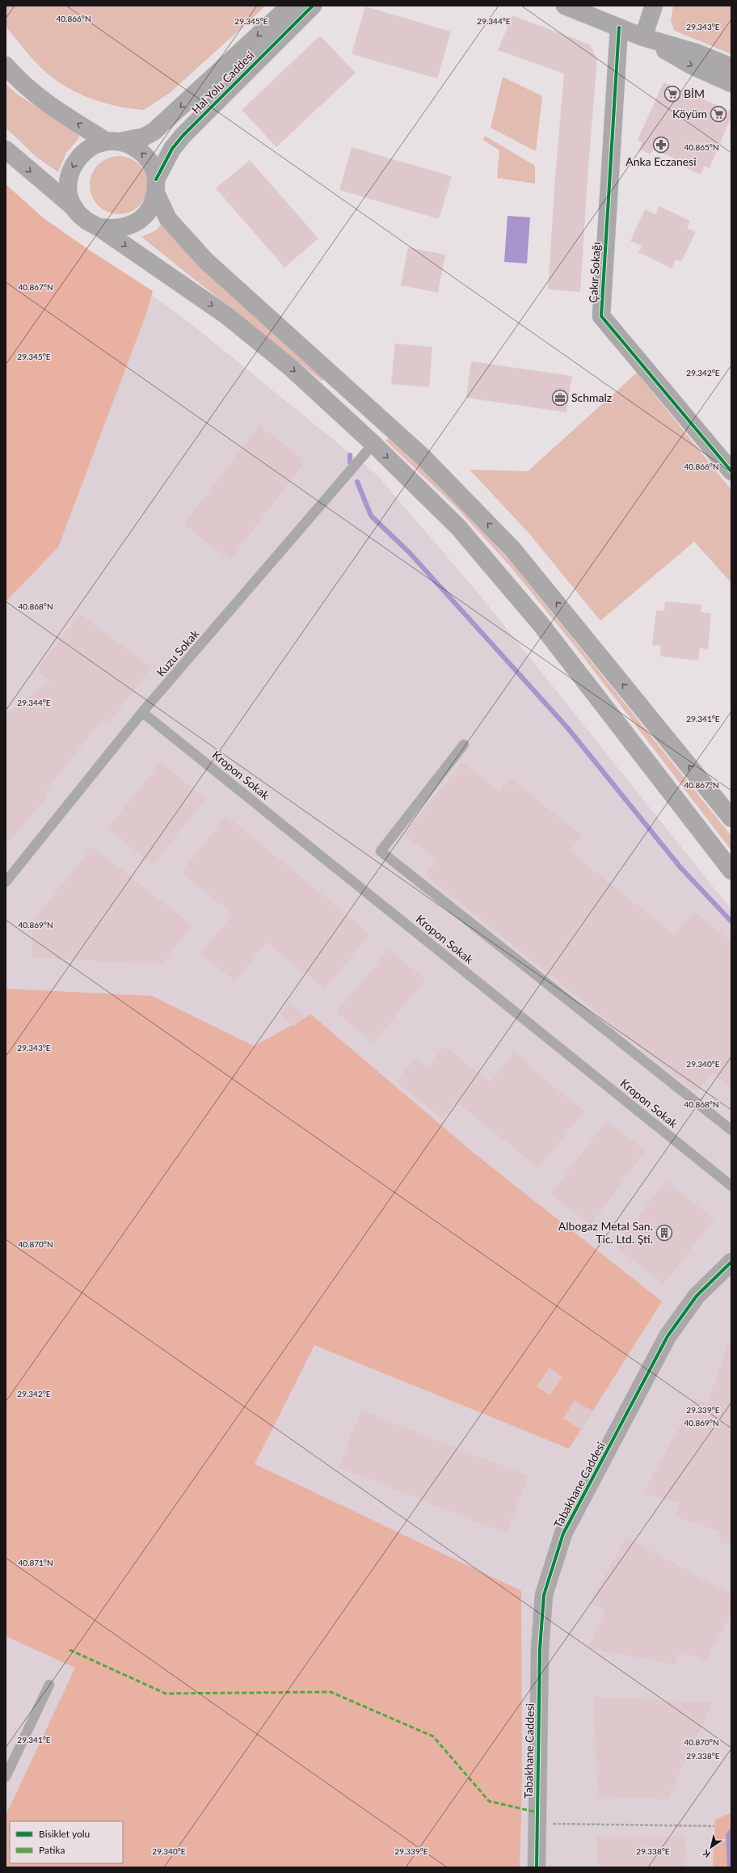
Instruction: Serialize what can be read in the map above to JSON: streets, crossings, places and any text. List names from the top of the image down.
{
  "streets": {
    "main road": ["Hal Yolu Caddesi"],
    "street": ["Çakır Sokağı", "Tabakhane Caddesi"],
    "lane": ["Kuzu Sokak", "Kropon Sokak"]
  },
  "crossings": [
    ["Kuzu Sokak", "Kropon Sokak"]
  ],
  "places": {
    "supermarket": ["BİM", "Köyüm"],
    "pharmacy": ["Anka Eczanesi"],
    "office": ["Schmalz"],
    "building": ["Albogaz Metal San. Tic. Ltd. Şti."]
  },
  "legend": ["Bisiklet yolu", "Patika"],
  "north": "bottom left",
  "coordinates": [
    "40.866°N",
    "29.345°E",
    "29.344°E",
    "29.343°E",
    "40.865°N",
    "40.867°N",
    "29.342°E",
    "40.868°N",
    "29.341°E",
    "40.869°N",
    "29.340°E",
    "40.870°N",
    "29.339°E",
    "40.871°N",
    "29.338°E"
  ]
}
